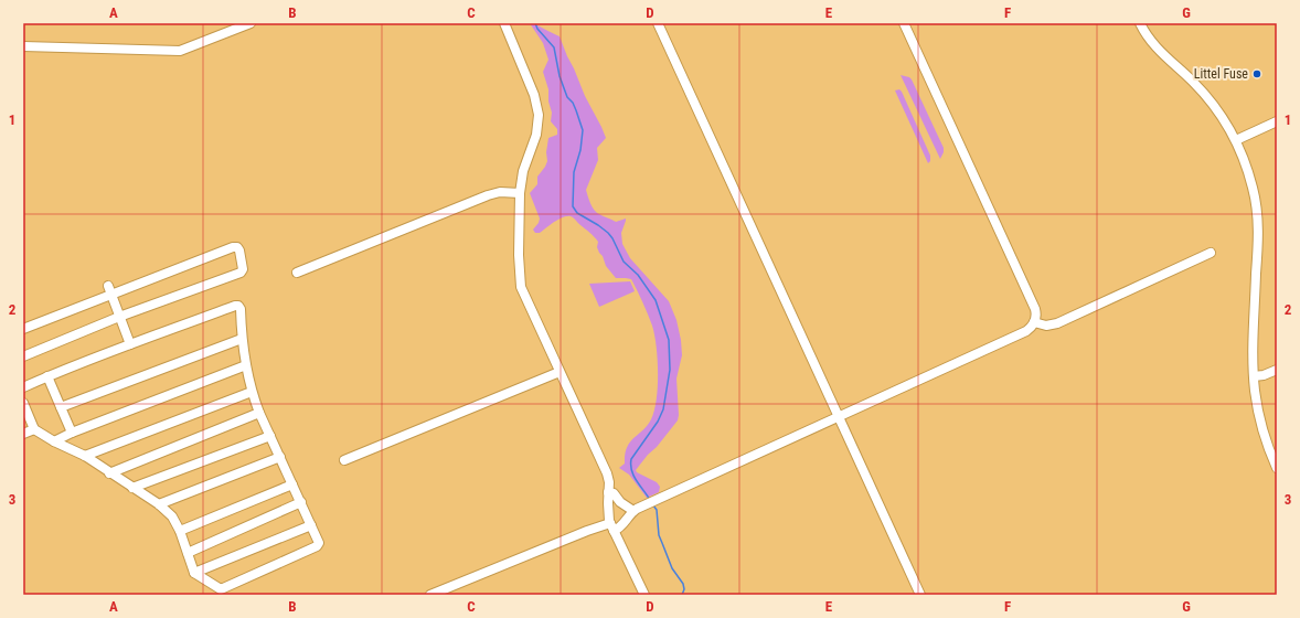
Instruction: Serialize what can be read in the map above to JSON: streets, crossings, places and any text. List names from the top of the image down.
{
  "places": ["Littel Fuse"],
  "grid": {
    "columns": [
      "A",
      "B",
      "C",
      "D",
      "E",
      "F",
      "G"
    ],
    "rows": ["1", "2", "3"]
  }
}
